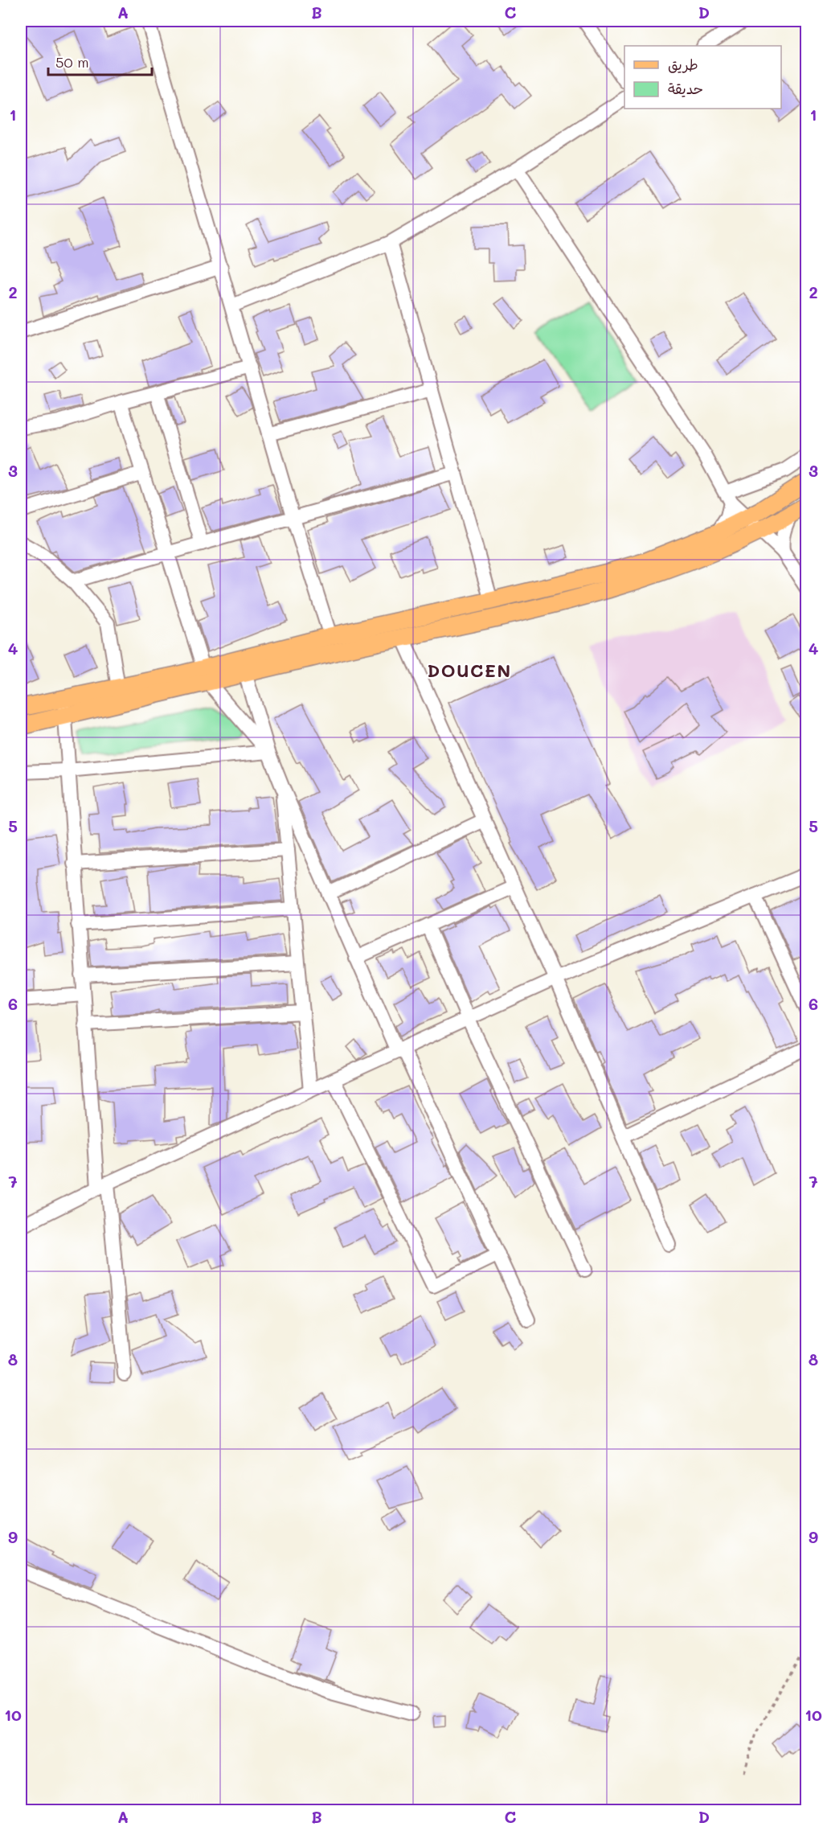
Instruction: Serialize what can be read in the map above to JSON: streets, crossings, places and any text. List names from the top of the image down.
{
  "districts": ["DOUCEN"],
  "legend": ["طريق", "حديقة"],
  "scale_bar": "50 m",
  "grid": {
    "columns": [
      "A",
      "B",
      "C",
      "D"
    ],
    "rows": [
      "1",
      "2",
      "3",
      "4",
      "5",
      "6",
      "7",
      "8",
      "9",
      "10"
    ]
  }
}
